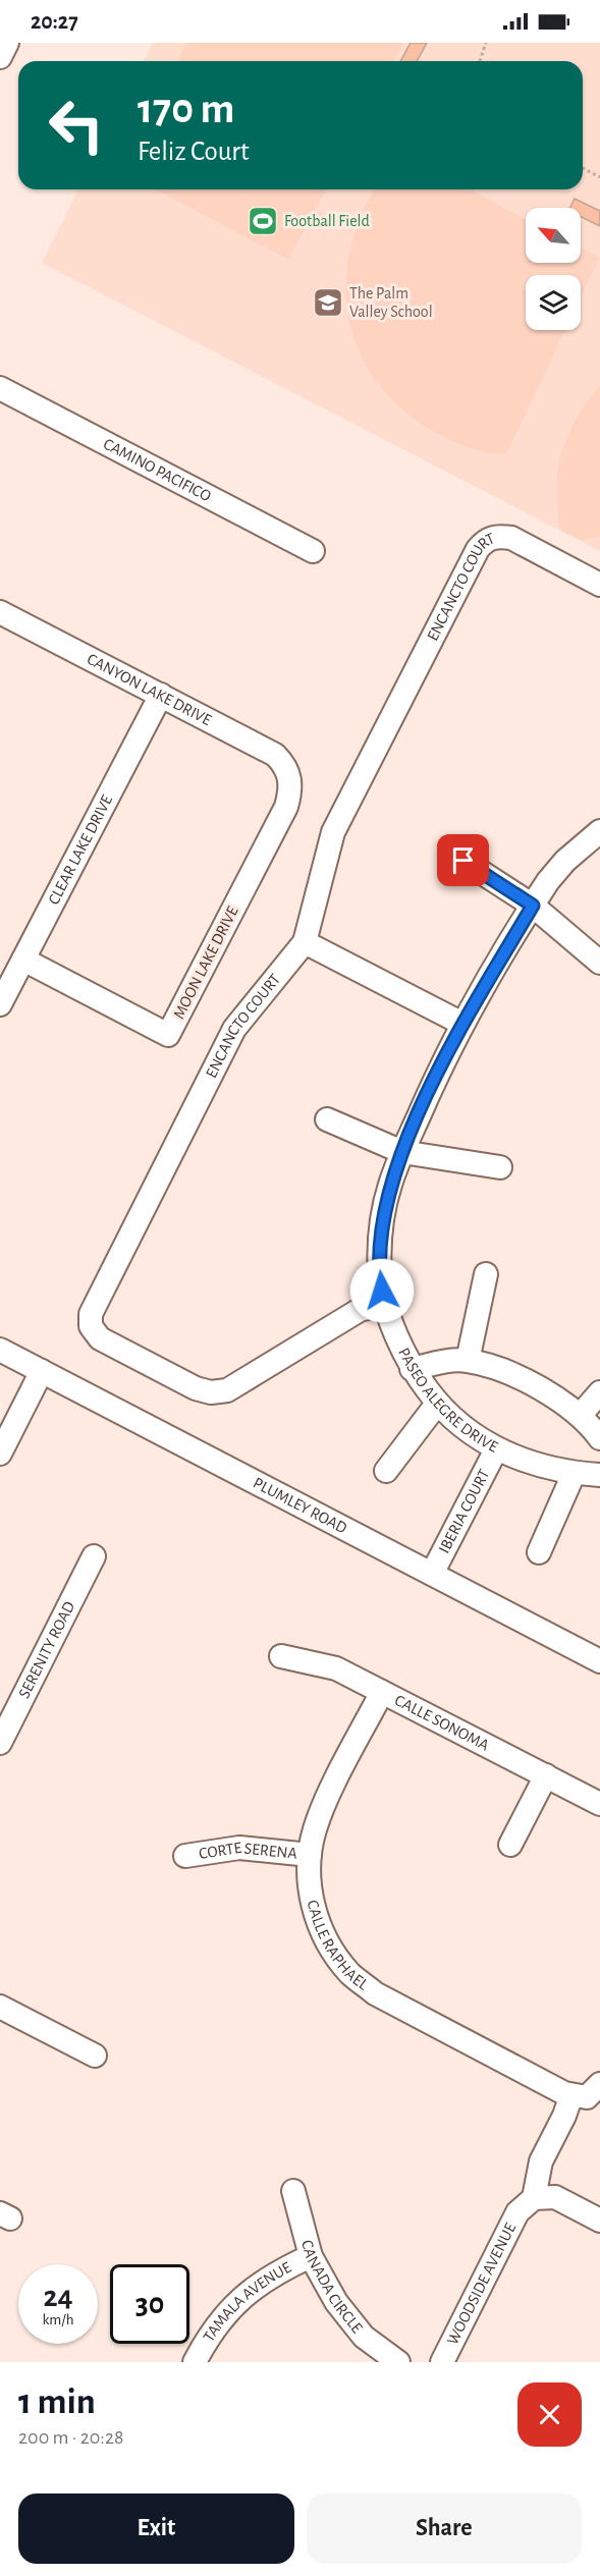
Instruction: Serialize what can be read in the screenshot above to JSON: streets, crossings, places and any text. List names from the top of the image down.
{
  "streets": {
    "street": [
      "CAMINO PACIFICO",
      "ENCANCTO COURT",
      "CANYON LAKE DRIVE",
      "CLEAR LAKE DRIVE",
      "MOON LAKE DRIVE",
      "PASEO ALEGRE DRIVE",
      "PLUMLEY ROAD",
      "IBERIA COURT",
      "SERENITY ROAD",
      "CALLE SONOMA",
      "CORTE SERENA",
      "CALLE RAPHAEL",
      "CANADA CIRCLE",
      "WOODSIDE AVENUE",
      "TAMALA AVENUE"
    ]
  },
  "crossings": [
    ["ENCANCTO COURT", "PASEO ALEGRE DRIVE"],
    ["CANYON LAKE DRIVE", "CLEAR LAKE DRIVE"],
    ["CANYON LAKE DRIVE", "MOON LAKE DRIVE"],
    ["CLEAR LAKE DRIVE", "MOON LAKE DRIVE"],
    ["PASEO ALEGRE DRIVE", "IBERIA COURT"],
    ["PLUMLEY ROAD", "IBERIA COURT"],
    ["CALLE SONOMA", "CALLE RAPHAEL"],
    ["CORTE SERENA", "CALLE RAPHAEL"],
    ["CANADA CIRCLE", "TAMALA AVENUE"]
  ],
  "places": {
    "sports": ["Football Field"],
    "school or university": ["The Palm Valley School"]
  },
  "north": "top left",
  "page": {
    "status": "20:27",
    "turn": ["170 m", "Feliz Court"],
    "speed": "24 km/h",
    "limit": "30",
    "heading": ["1 min", "200 m · 20:28"],
    "buttons": ["Exit", "Share"]
  }
}
